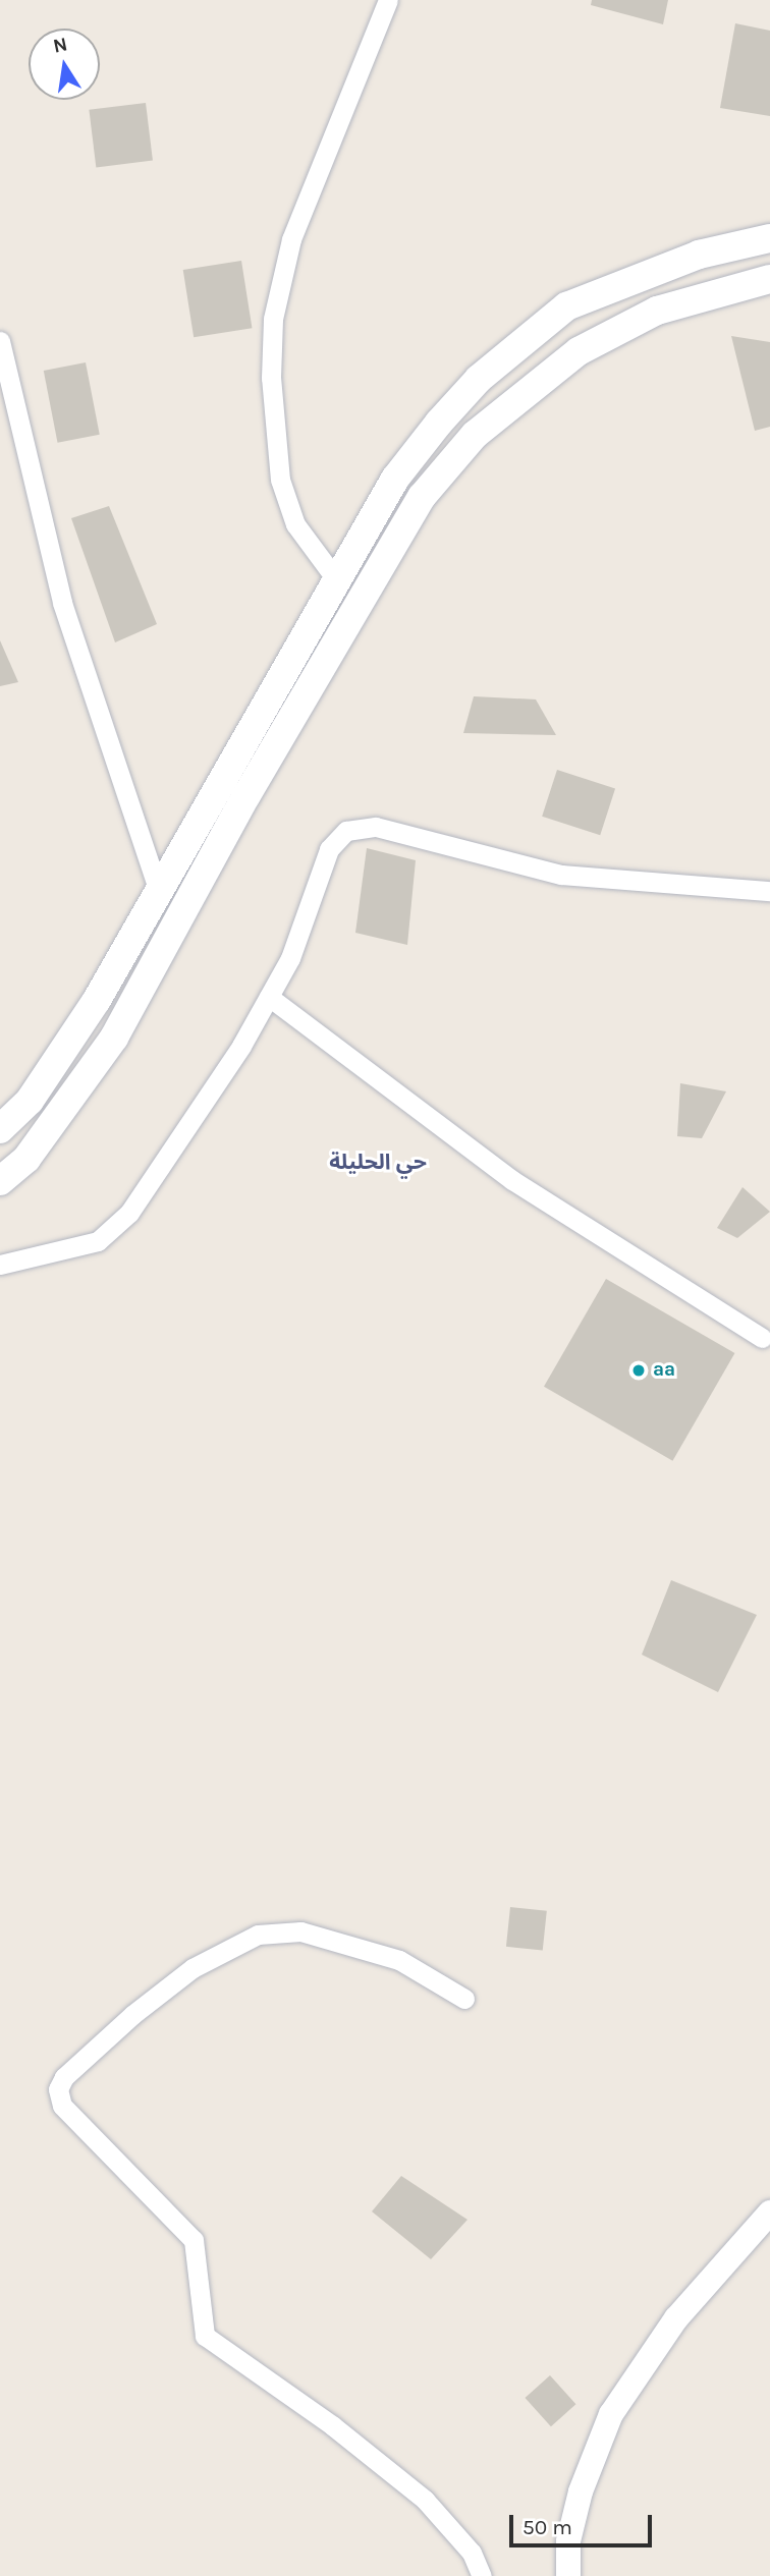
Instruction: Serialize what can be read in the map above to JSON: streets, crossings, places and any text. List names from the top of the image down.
{
  "districts": ["حي الحليلة"],
  "places": ["aa"],
  "scale_bar": "50 m",
  "north": "top"
}
